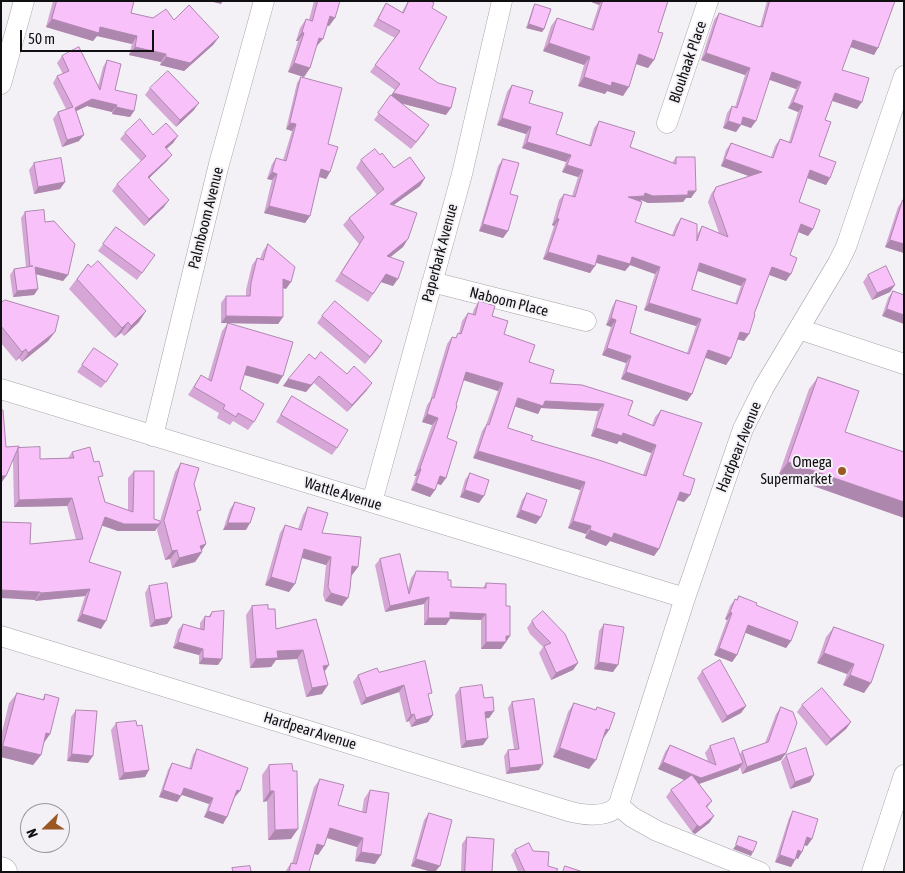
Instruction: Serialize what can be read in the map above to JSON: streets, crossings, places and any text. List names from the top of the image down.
{
  "streets": {
    "street": [
      "Blouhaak Place",
      "Palmboom Avenue",
      "Paperbark Avenue",
      "Naboom Place",
      "Hardpear Avenue",
      "Wattle Avenue"
    ]
  },
  "crossings": [
    ["Palmboom Avenue", "Wattle Avenue"],
    ["Paperbark Avenue", "Naboom Place"],
    ["Paperbark Avenue", "Wattle Avenue"],
    ["Hardpear Avenue", "Wattle Avenue"]
  ],
  "places": ["Omega Supermarket"],
  "scale_bar": "50 m",
  "north": "left"
}
